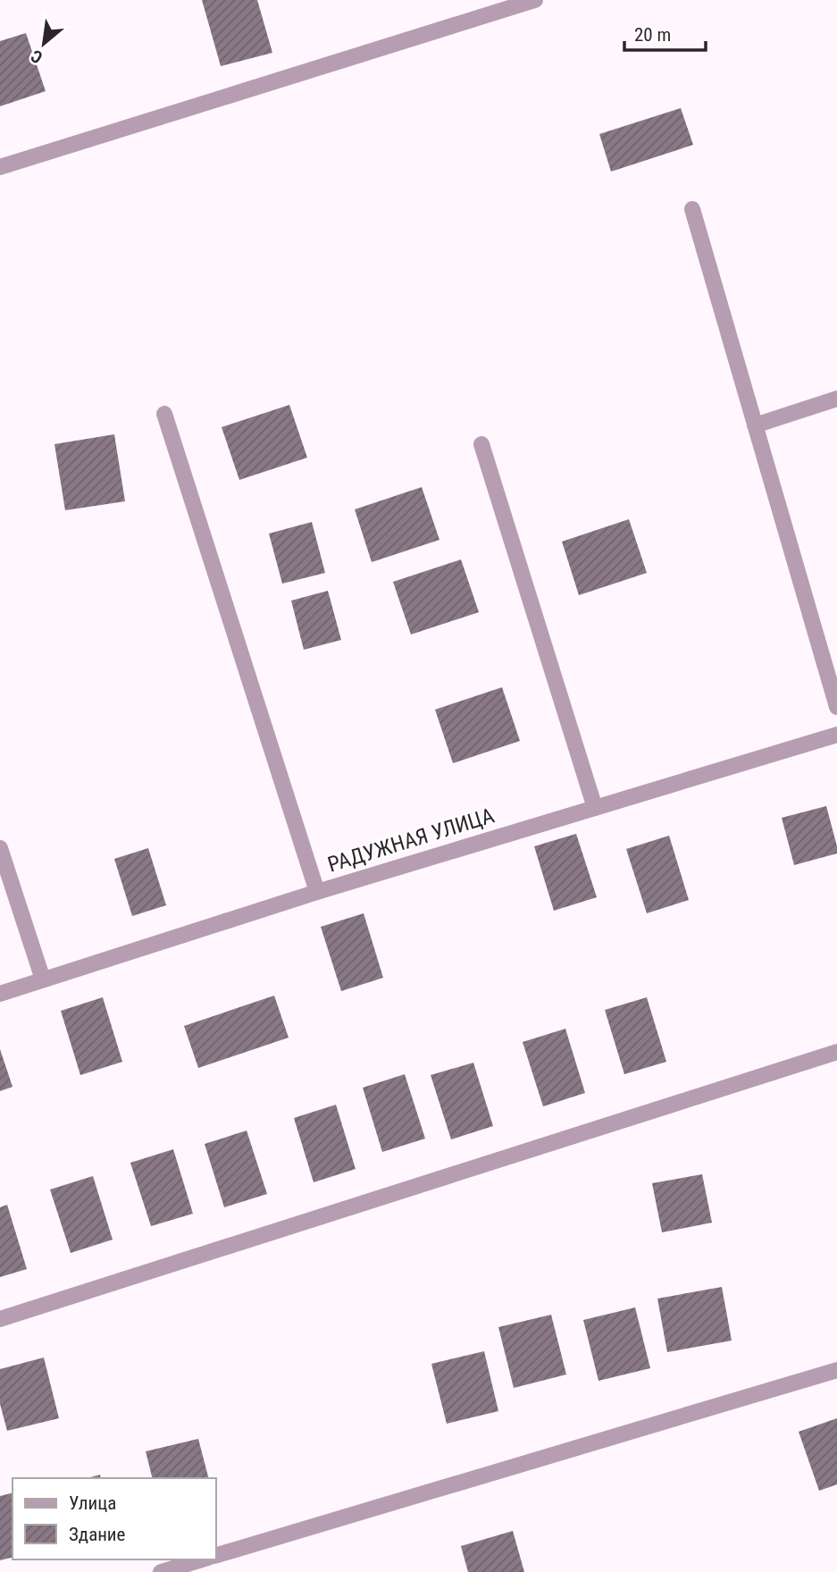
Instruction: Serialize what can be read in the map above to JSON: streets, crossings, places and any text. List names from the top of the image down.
{
  "streets": {
    "street": ["РАДУЖНАЯ УЛИЦА"]
  },
  "legend": ["Улица", "Здание"],
  "scale_bar": "20 m",
  "north": "bottom left"
}
